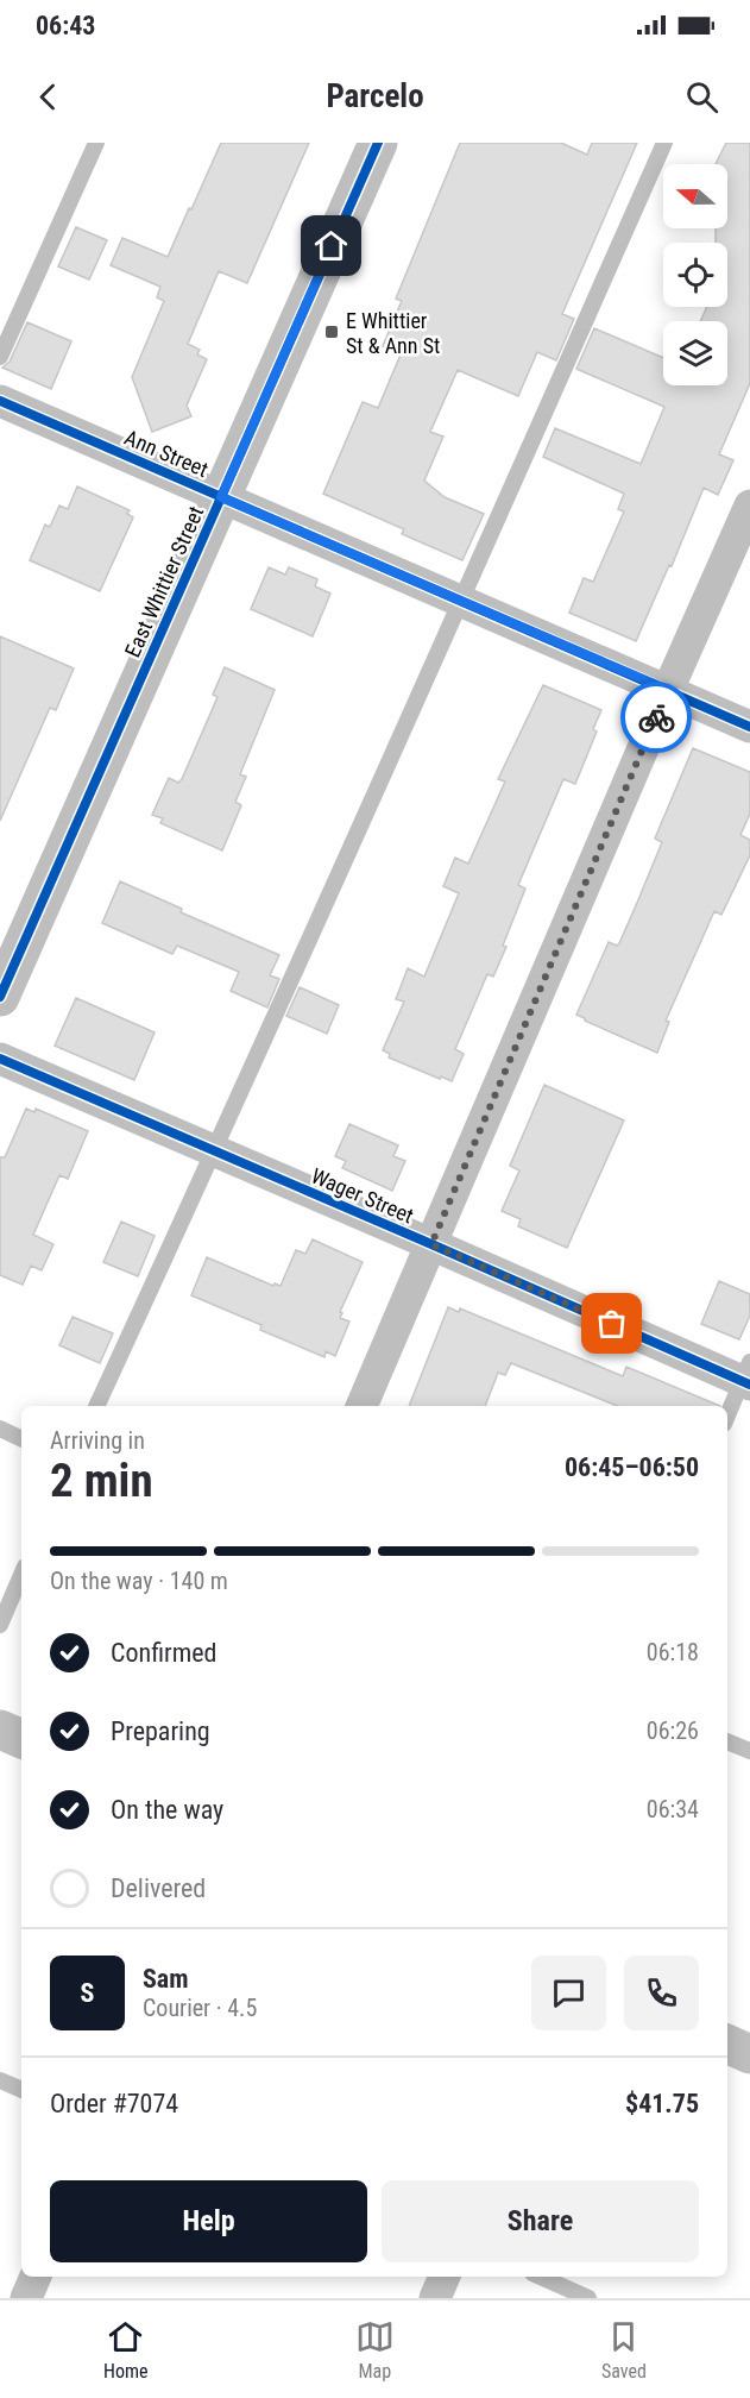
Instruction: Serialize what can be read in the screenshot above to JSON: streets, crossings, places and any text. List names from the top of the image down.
{
  "streets": {
    "street": ["Ann Street", "East Whittier Street", "Wager Street"]
  },
  "crossings": [
    ["Ann Street", "East Whittier Street"]
  ],
  "places": {
    "transit": ["E Whittier St & Ann St"]
  },
  "north": "left",
  "page": {
    "status": "06:43",
    "header": "Parcelo",
    "heading": ["2 min", "Arriving in", "06:45–06:50"],
    "panel": [
      "Sam",
      "Courier · 4.5",
      "Order #7074",
      "$41.75"
    ],
    "bar": "On the way · 140 m",
    "list": [
      ["Confirmed", "06:18"],
      ["Preparing", "06:26"],
      ["On the way", "06:34"],
      "Delivered"
    ],
    "round": "S",
    "buttons": ["Help", "Share"],
    "tabs": ["Home", "Map", "Saved"]
  }
}
